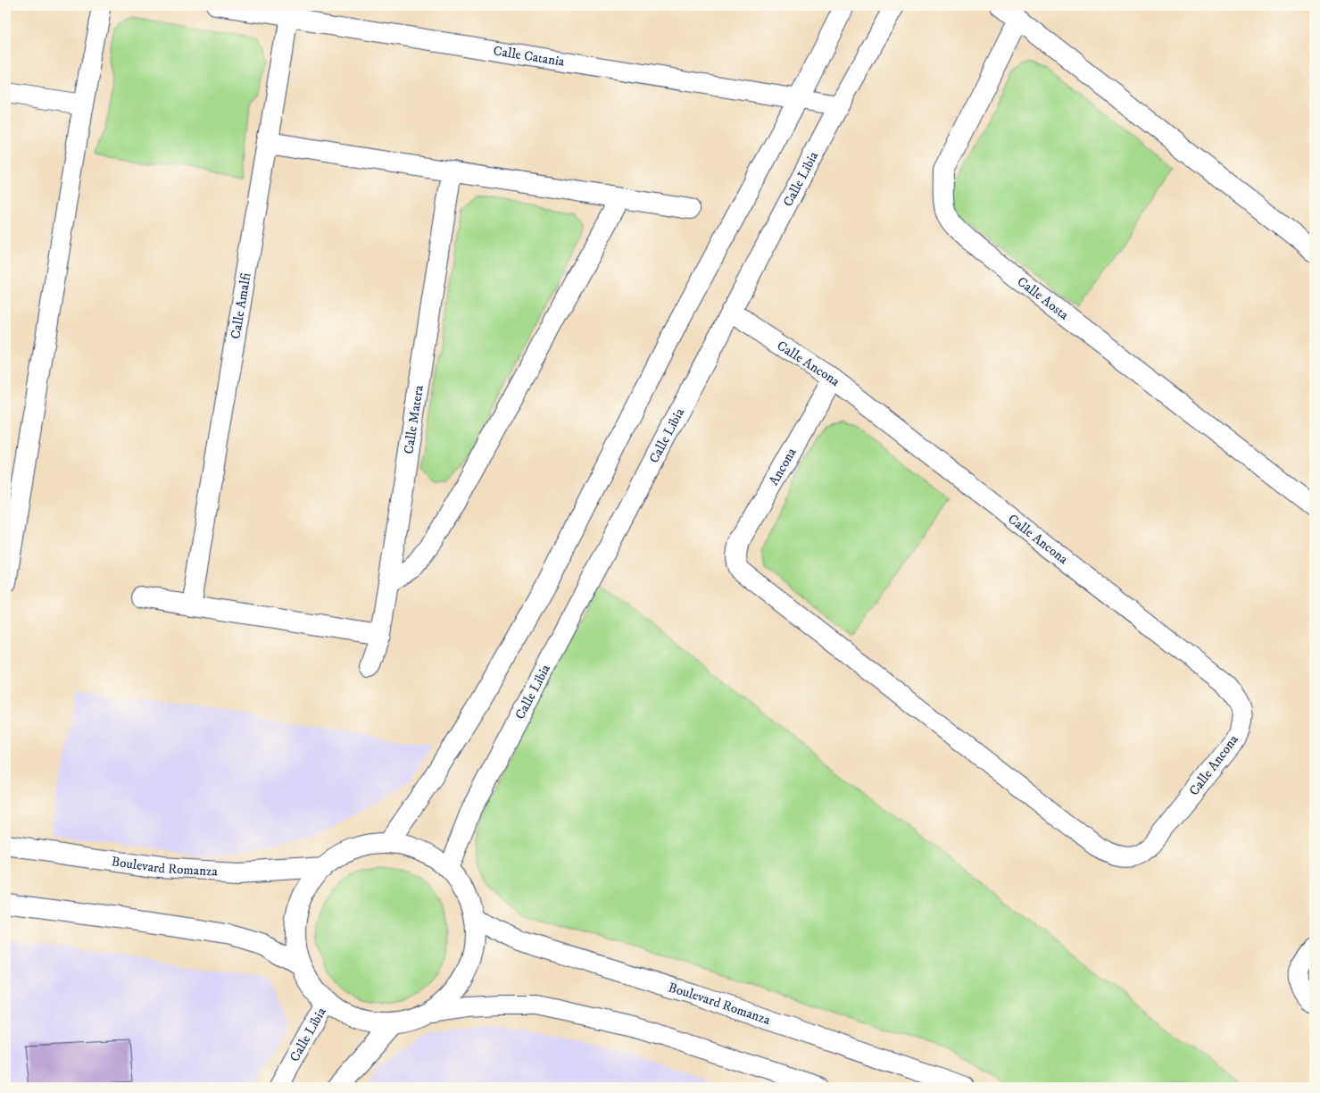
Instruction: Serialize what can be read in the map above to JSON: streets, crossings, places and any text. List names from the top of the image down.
{
  "streets": {
    "street": [
      "Calle Catania",
      "Calle Libia",
      "Calle Aosta",
      "Calle Amalfi",
      "Calle Ancona",
      "Calle Matera",
      "Ancona",
      "Boulevard Romanza"
    ]
  },
  "crossings": [
    ["Calle Catania", "Calle Libia"],
    ["Calle Catania", "Calle Amalfi"],
    ["Calle Libia", "Calle Ancona"],
    ["Calle Ancona", "Ancona"]
  ]
}
